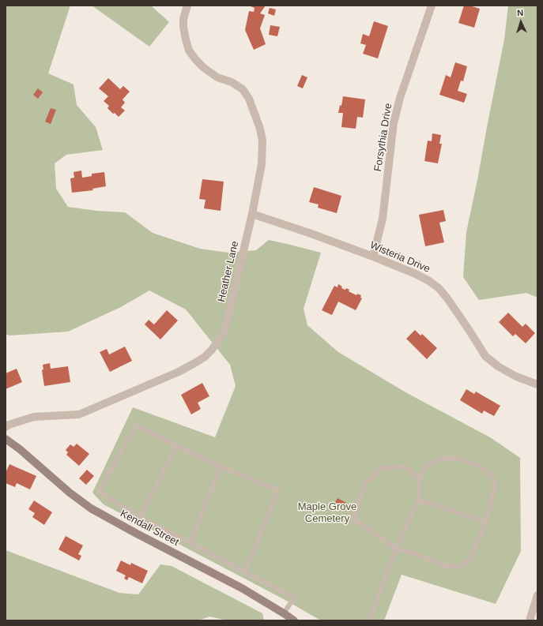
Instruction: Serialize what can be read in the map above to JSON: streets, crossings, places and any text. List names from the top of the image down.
{
  "streets": {
    "street": [
      "Forsythia Drive",
      "Wisteria Drive",
      "Heather Lane",
      "Kendall Street"
    ]
  },
  "crossings": [
    ["Forsythia Drive", "Wisteria Drive"],
    ["Wisteria Drive", "Heather Lane"]
  ],
  "parks": ["Maple Grove Cemetery"],
  "north": "top"
}
